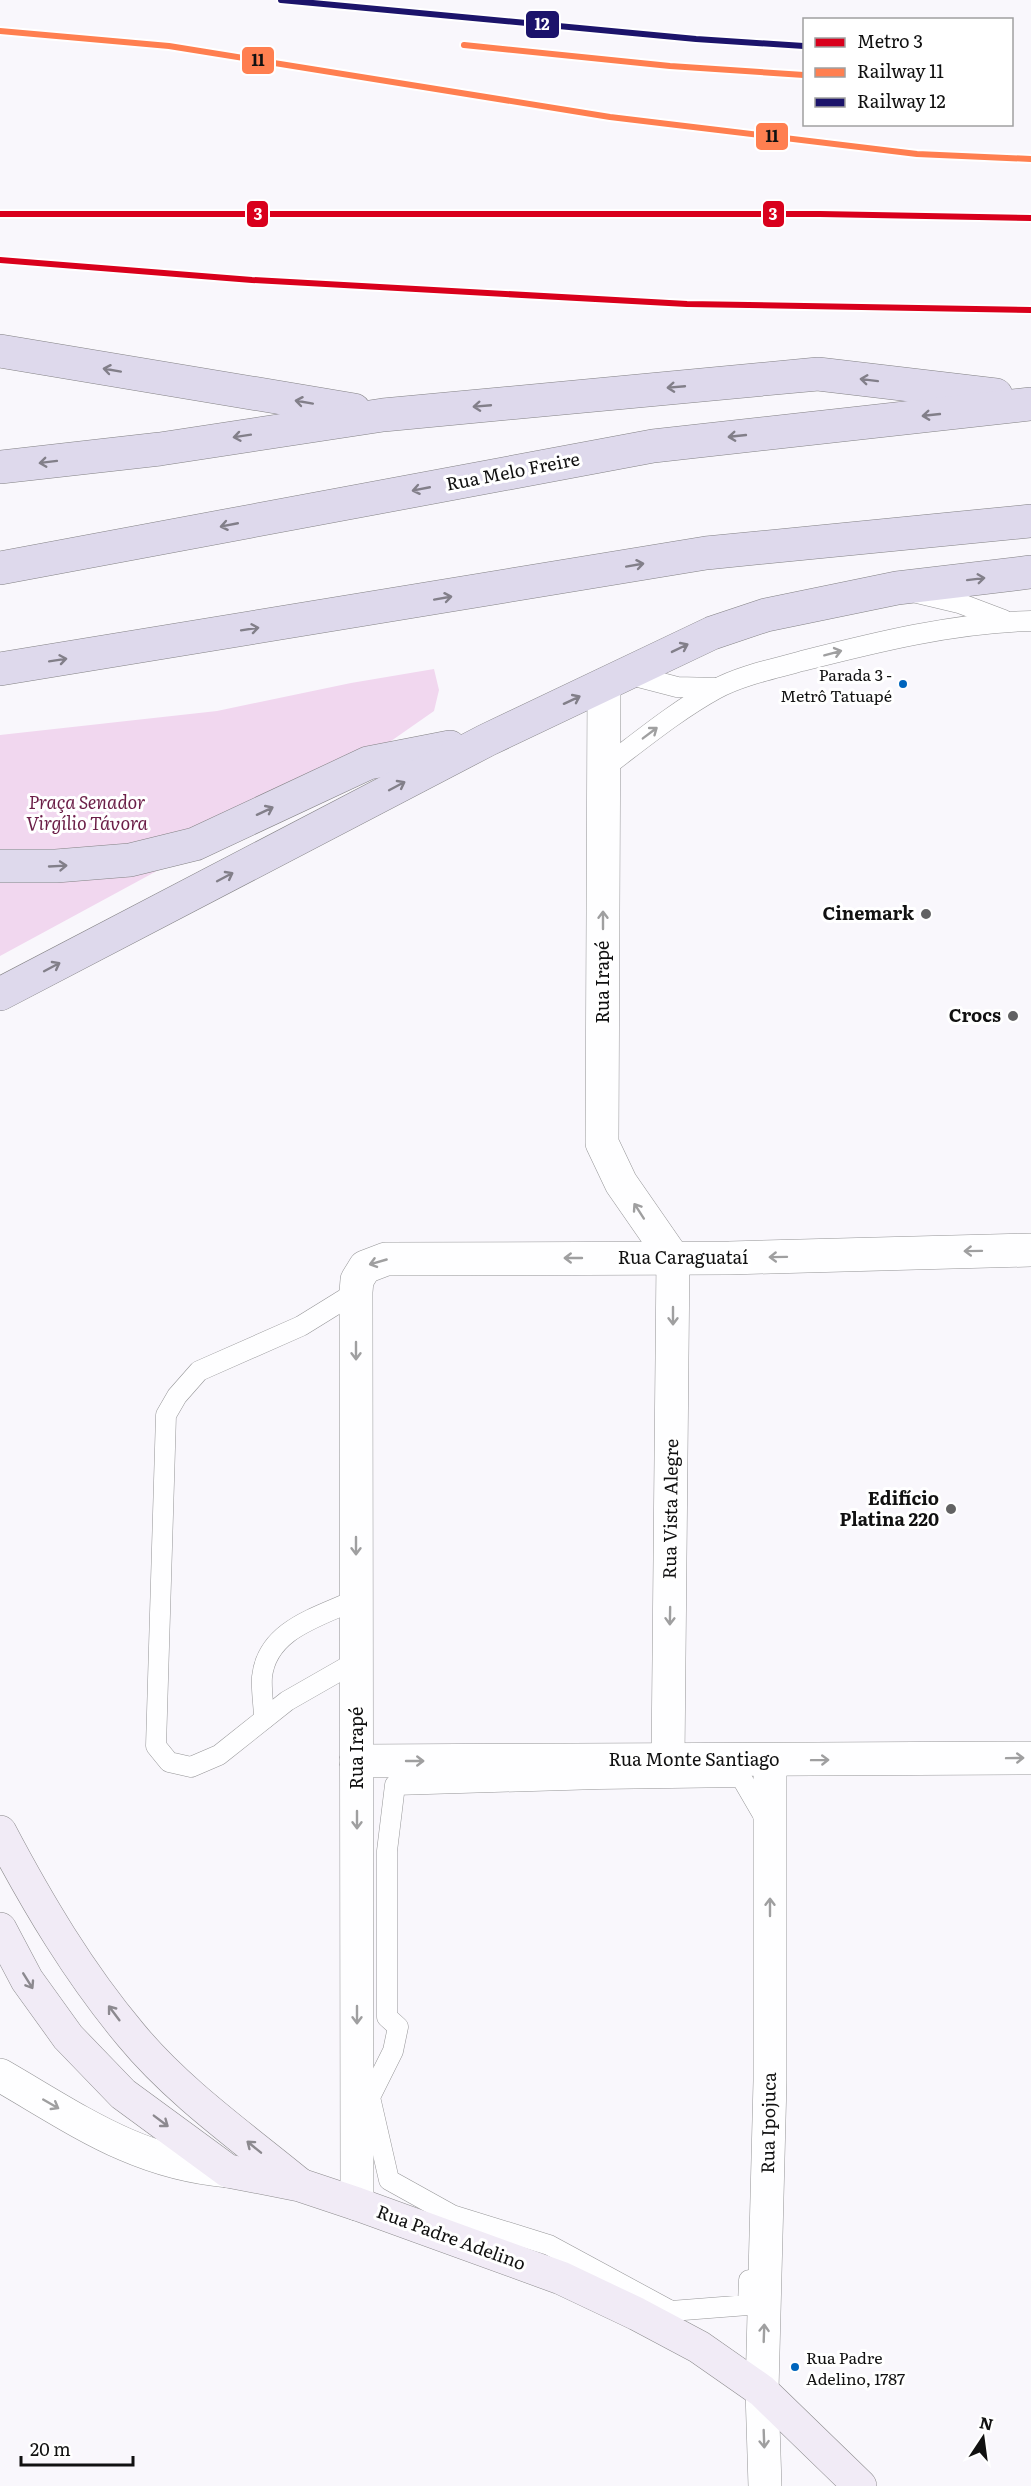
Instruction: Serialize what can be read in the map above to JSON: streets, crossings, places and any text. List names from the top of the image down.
{
  "streets": {
    "highway": ["Rua Melo Freire"],
    "main road": ["Rua Padre Adelino"],
    "street": [
      "Rua Irapé",
      "Rua Caraguataí",
      "Rua Vista Alegre",
      "Rua Monte Santiago",
      "Rua Ipojuca"
    ]
  },
  "crossings": [
    ["Rua Irapé", "Rua Caraguataí"],
    ["Rua Irapé", "Rua Vista Alegre"],
    ["Rua Irapé", "Rua Monte Santiago"],
    ["Rua Irapé", "Rua Padre Adelino"],
    ["Rua Caraguataí", "Rua Vista Alegre"],
    ["Rua Vista Alegre", "Rua Monte Santiago"],
    ["Rua Monte Santiago", "Rua Ipojuca"],
    ["Rua Ipojuca", "Rua Padre Adelino"]
  ],
  "one_way": ["Rua Caraguataí", "Rua Vista Alegre", "Rua Monte Santiago"],
  "parks": ["Praça Senador Virgílio Távora"],
  "places": [
    "Parada 3 - Metrô Tatuapé",
    "Cinemark",
    "Crocs",
    "Edifício Platina 220",
    "Rua Padre Adelino, 1787"
  ],
  "lines": ["rail line 12", "rail line 11", "metro line 3"],
  "legend": ["Metro 3", "Railway 11", "Railway 12"],
  "scale_bar": "20 m",
  "north": "top"
}
